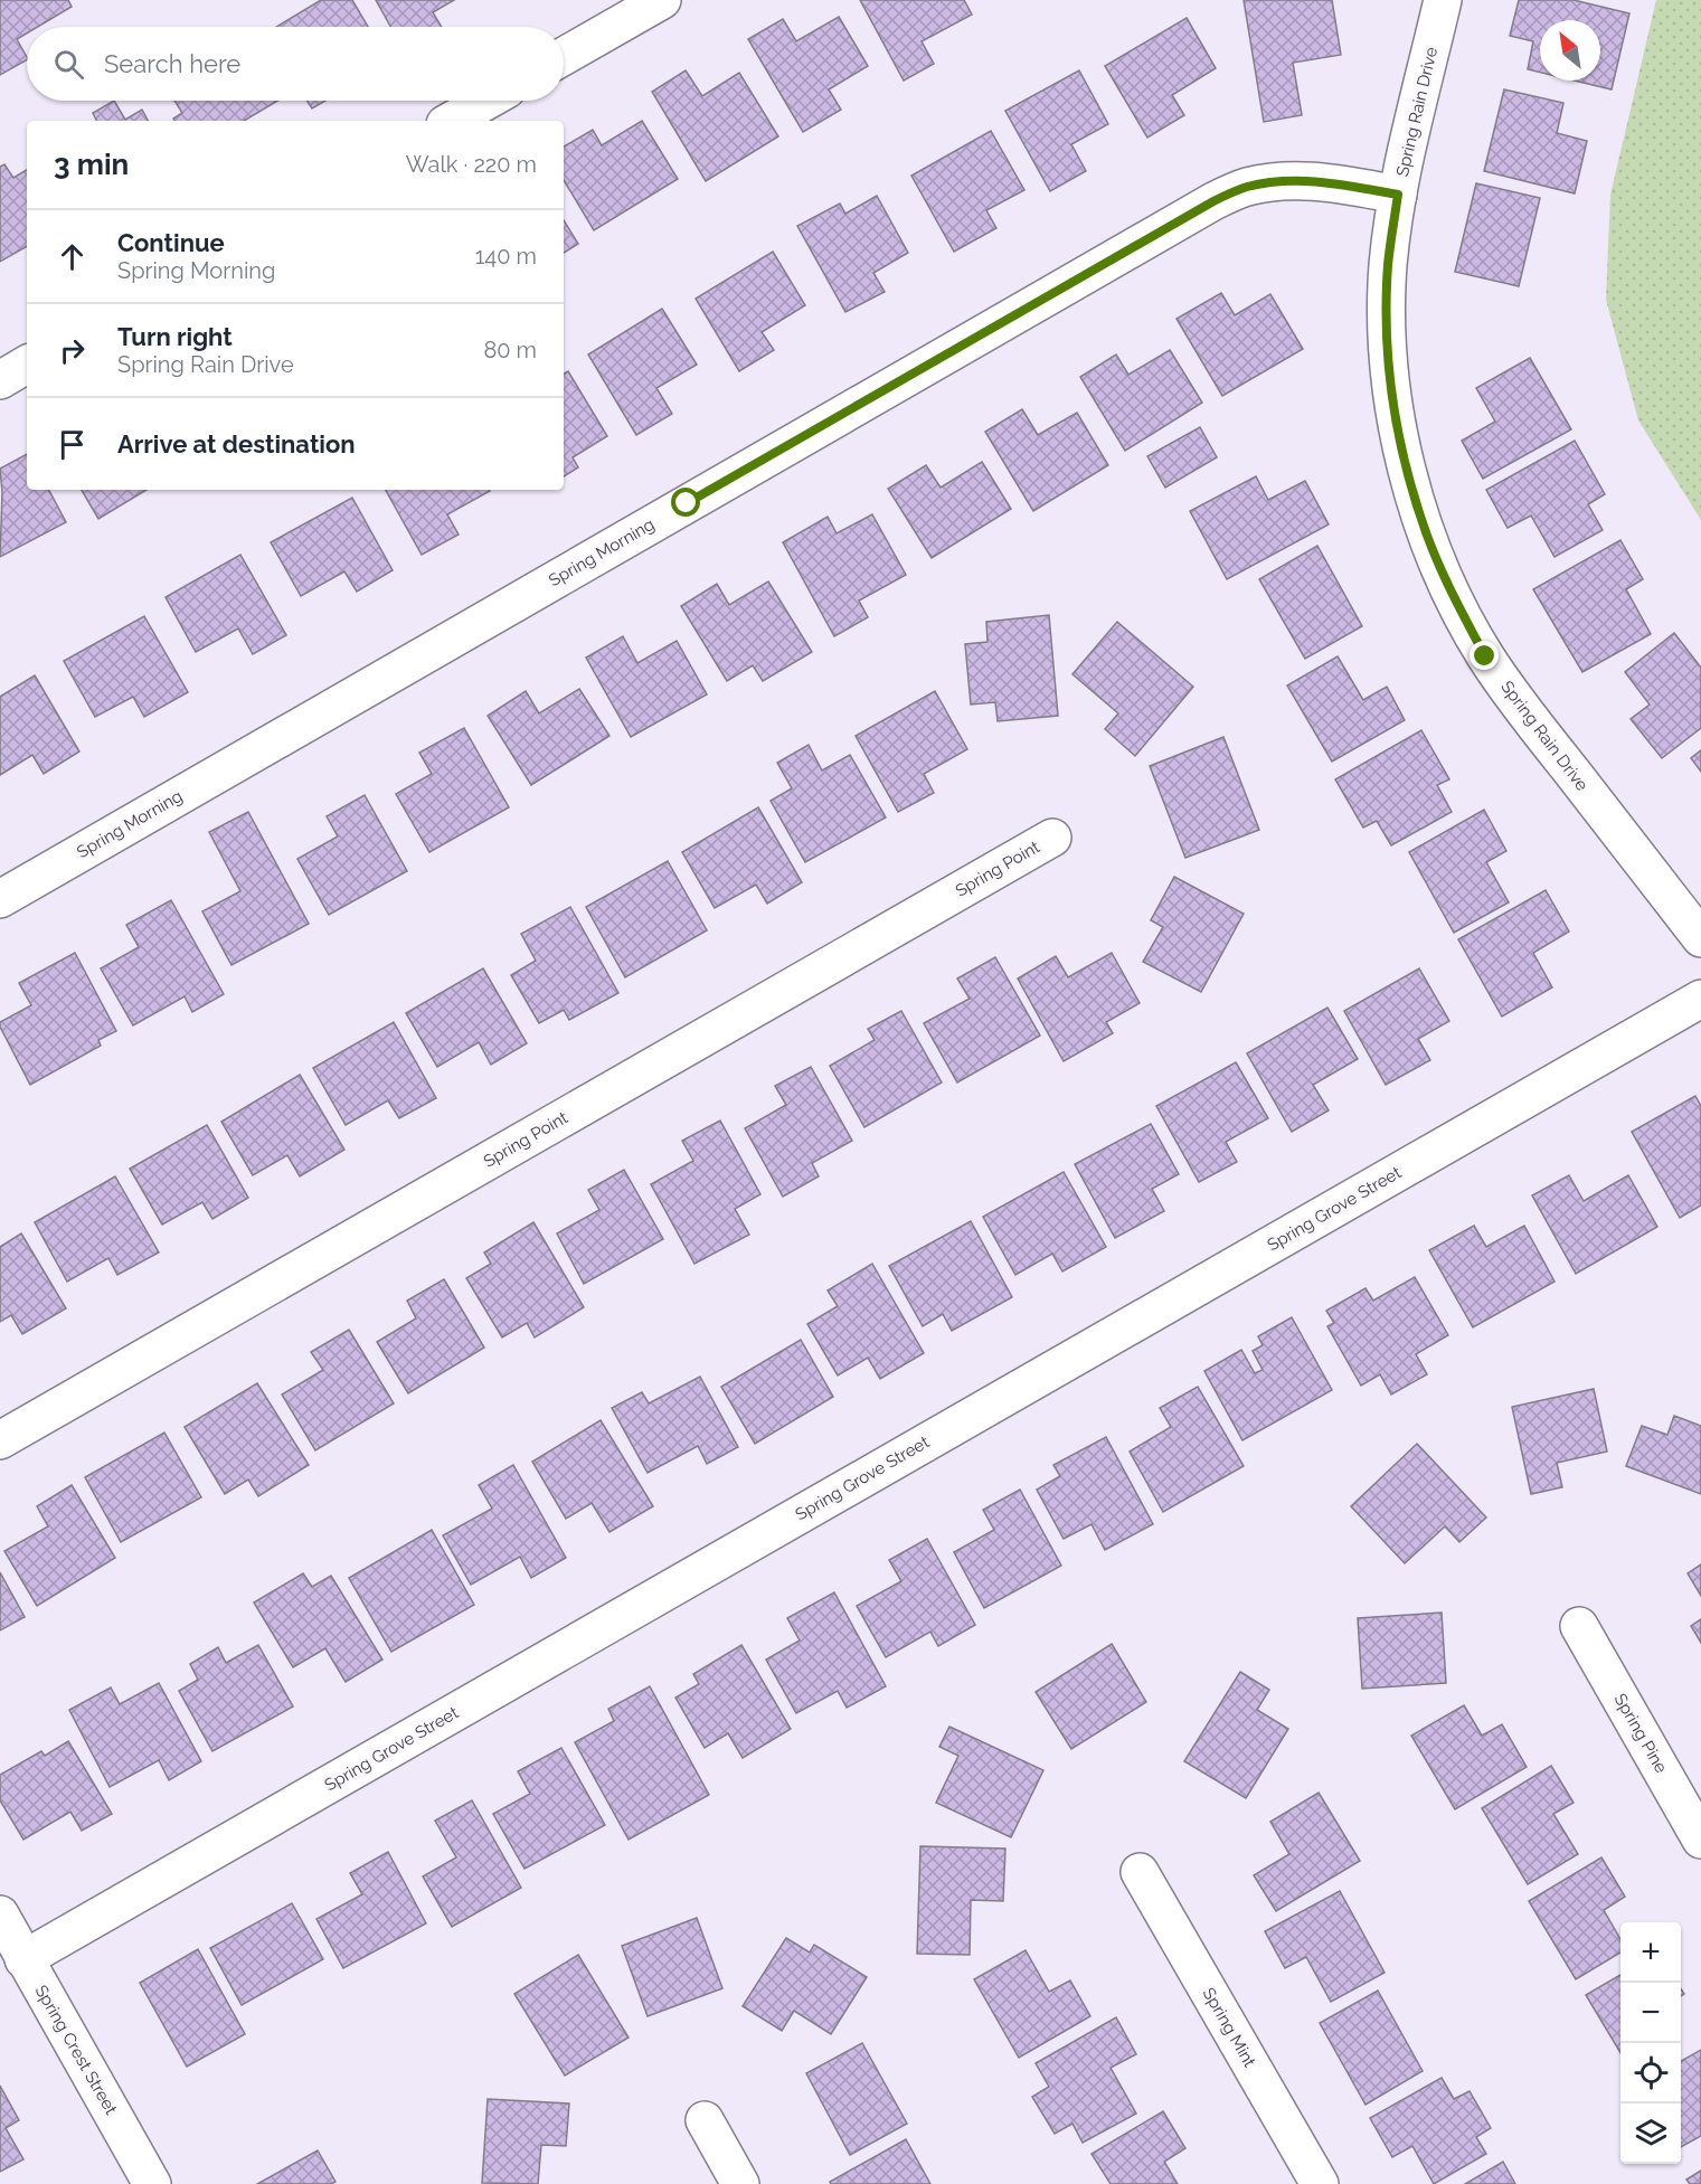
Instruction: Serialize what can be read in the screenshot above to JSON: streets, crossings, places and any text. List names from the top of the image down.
{
  "streets": {
    "street": [
      "Spring Rain Drive",
      "Spring Morning",
      "Spring Point",
      "Spring Grove Street",
      "Spring Pine",
      "Spring Mint",
      "Spring Crest Street"
    ]
  },
  "crossings": [
    ["Spring Rain Drive", "Spring Morning"],
    ["Spring Grove Street", "Spring Crest Street"]
  ],
  "north": "top left",
  "page": {
    "search": "Search here",
    "heading": ["3 min", "Walk · 220 m"],
    "list": [
      ["Continue", "Spring Morning", "140 m"],
      ["Turn right", "Spring Rain Drive", "80 m"],
      "Arrive at destination"
    ],
    "map_buttons": ["+", "−"]
  }
}
